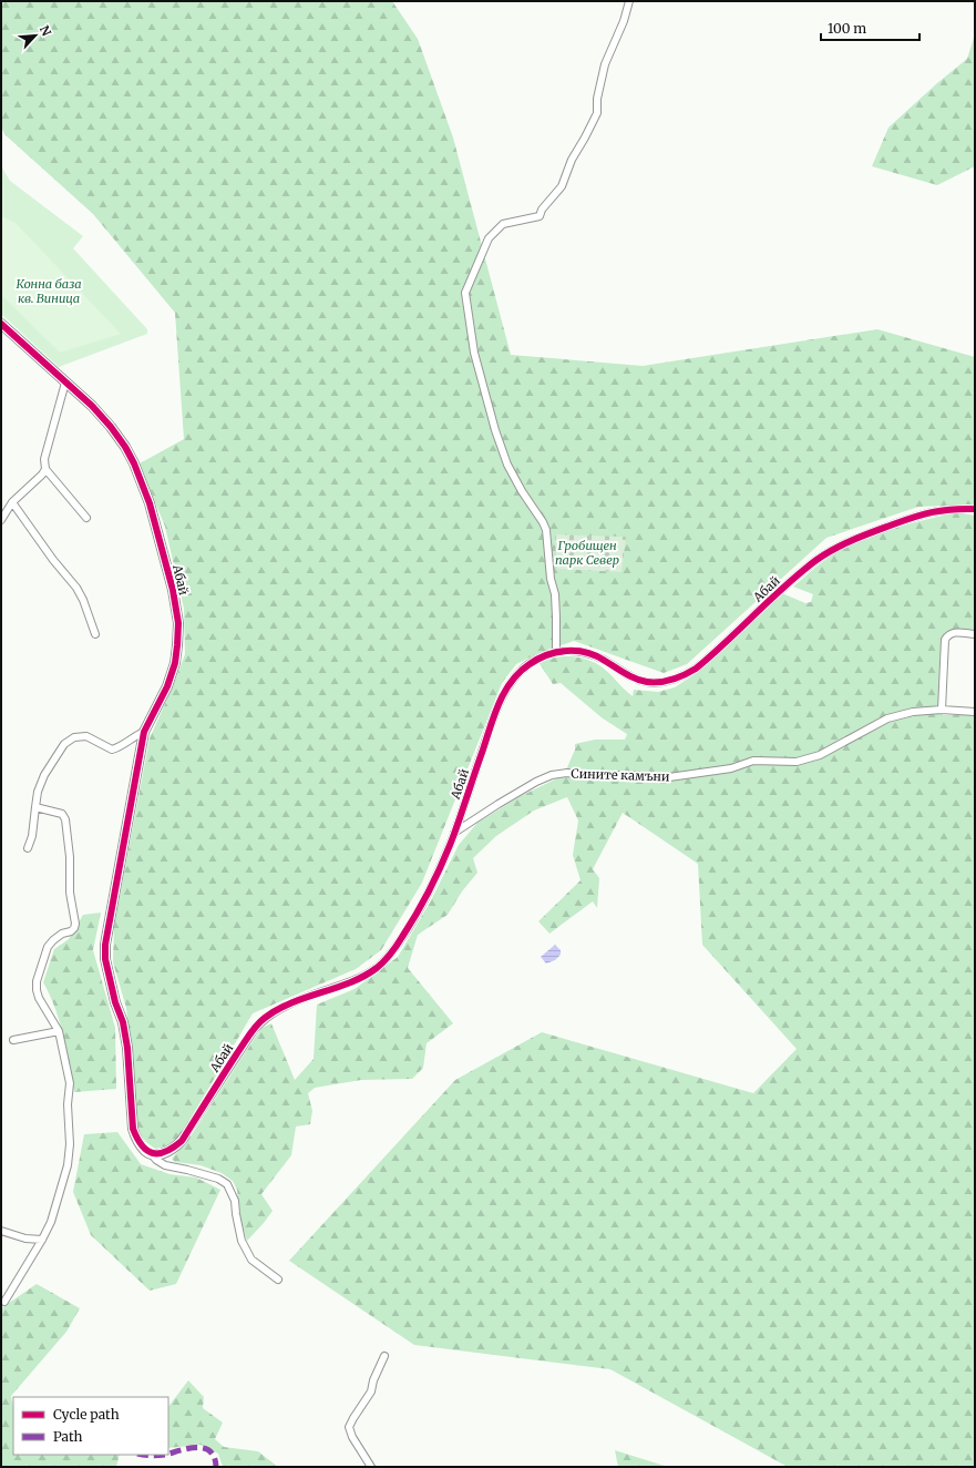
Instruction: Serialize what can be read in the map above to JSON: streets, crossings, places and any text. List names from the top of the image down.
{
  "streets": {
    "street": ["Абай", "Сините камъни"]
  },
  "crossings": [
    ["Абай", "Сините камъни"]
  ],
  "parks": ["Конна база кв. Виница", "Гробищен парк Север"],
  "legend": ["Cycle path", "Path"],
  "scale_bar": "100 m",
  "north": "top right"
}
